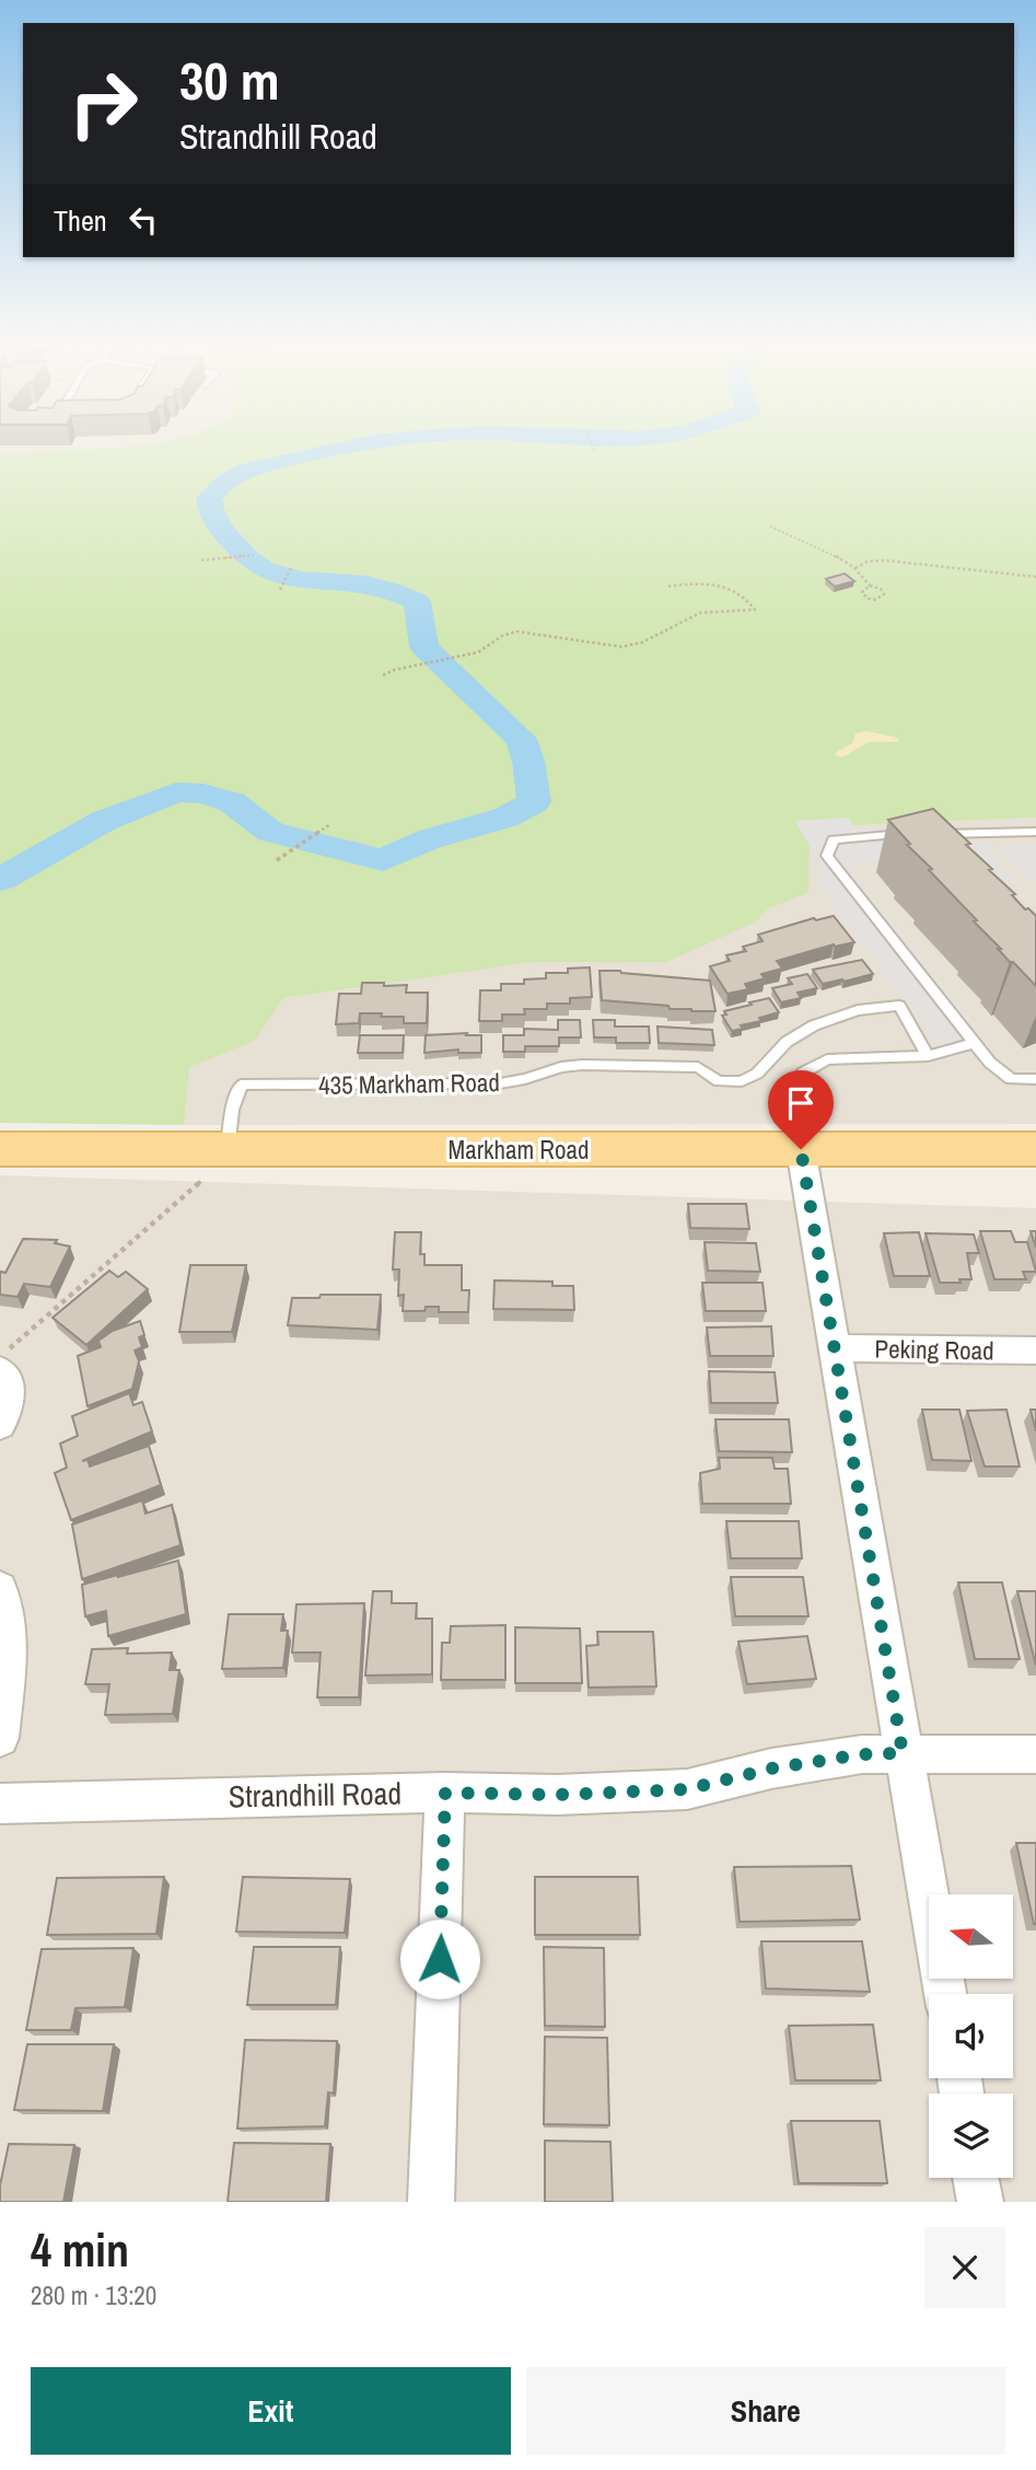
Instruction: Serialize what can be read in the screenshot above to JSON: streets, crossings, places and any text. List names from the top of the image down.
{
  "streets": {
    "main road": ["Markham Road"],
    "street": ["Peking Road", "Strandhill Road"],
    "lane": ["435 Markham Road"]
  },
  "crossings": [
    ["435 Markham Road", "Markham Road"]
  ],
  "north": "left",
  "page": {
    "turn": ["30 m", "Strandhill Road"],
    "then": "Then",
    "heading": ["4 min", "280 m · 13:20"],
    "buttons": ["Exit", "Share"]
  }
}
